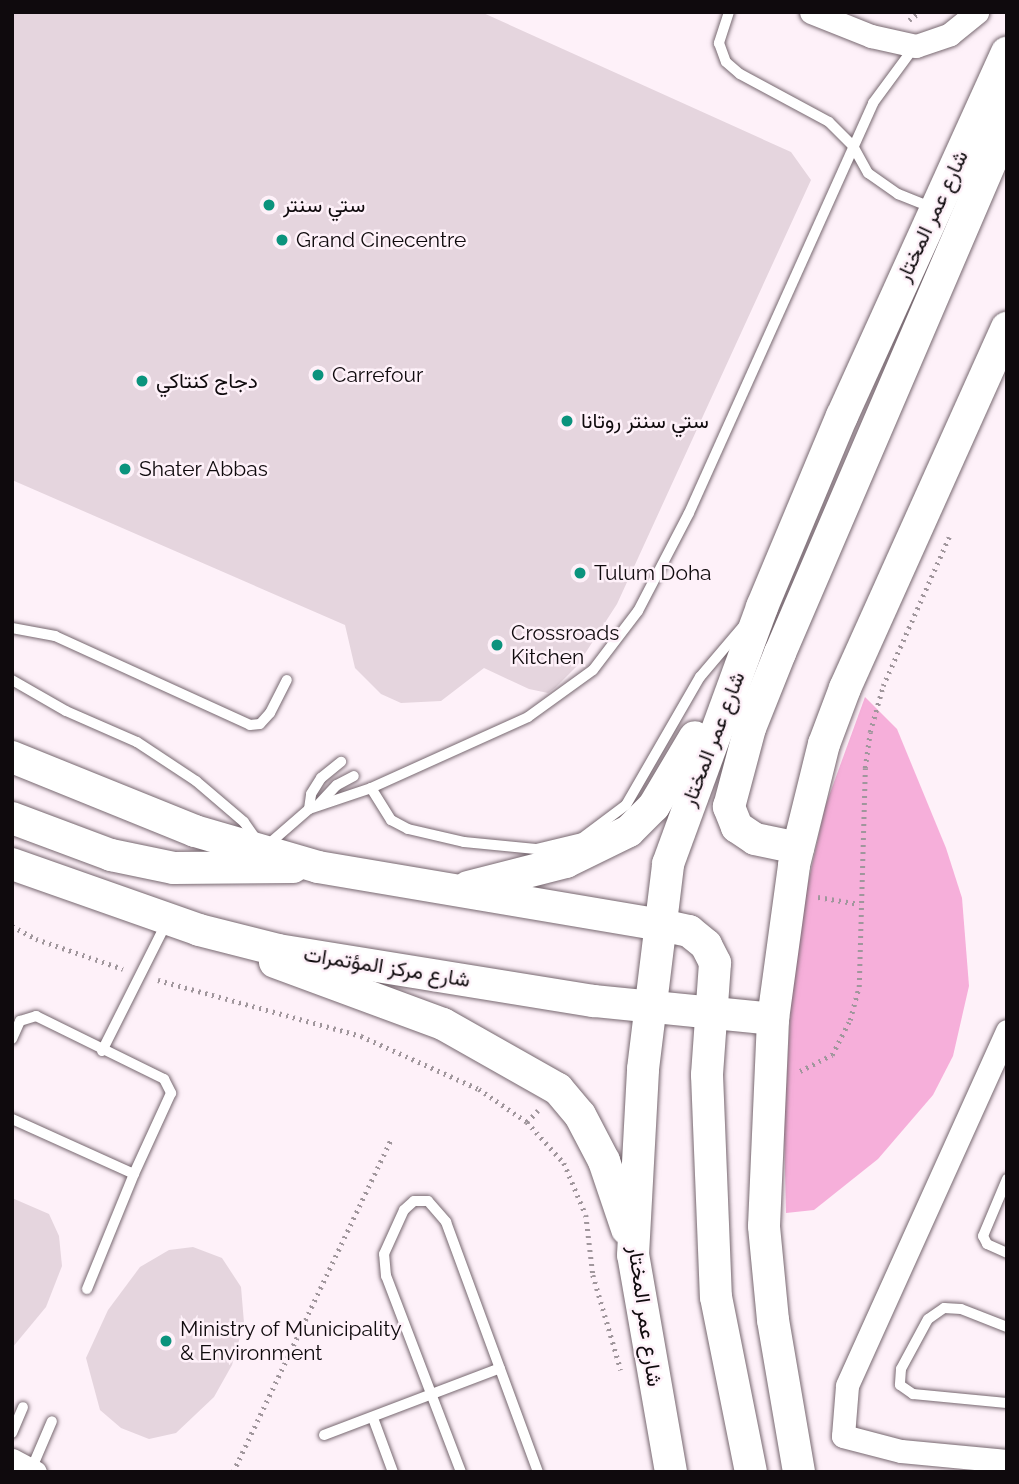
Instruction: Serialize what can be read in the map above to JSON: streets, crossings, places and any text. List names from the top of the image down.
{
  "streets": {
    "main road": ["شارع عمر المختار", "شارع مركز المؤتمرات"]
  },
  "crossings": [
    ["شارع عمر المختار", "شارع مركز المؤتمرات"]
  ],
  "places": [
    "ستي سنتر",
    "Grand Cinecentre",
    "Carrefour",
    "دجاج كنتاكي",
    "ستي سنتر روتانا",
    "Shater Abbas",
    "Tulum Doha",
    "Crossroads Kitchen",
    "Ministry of Municipality & Environment"
  ]
}
